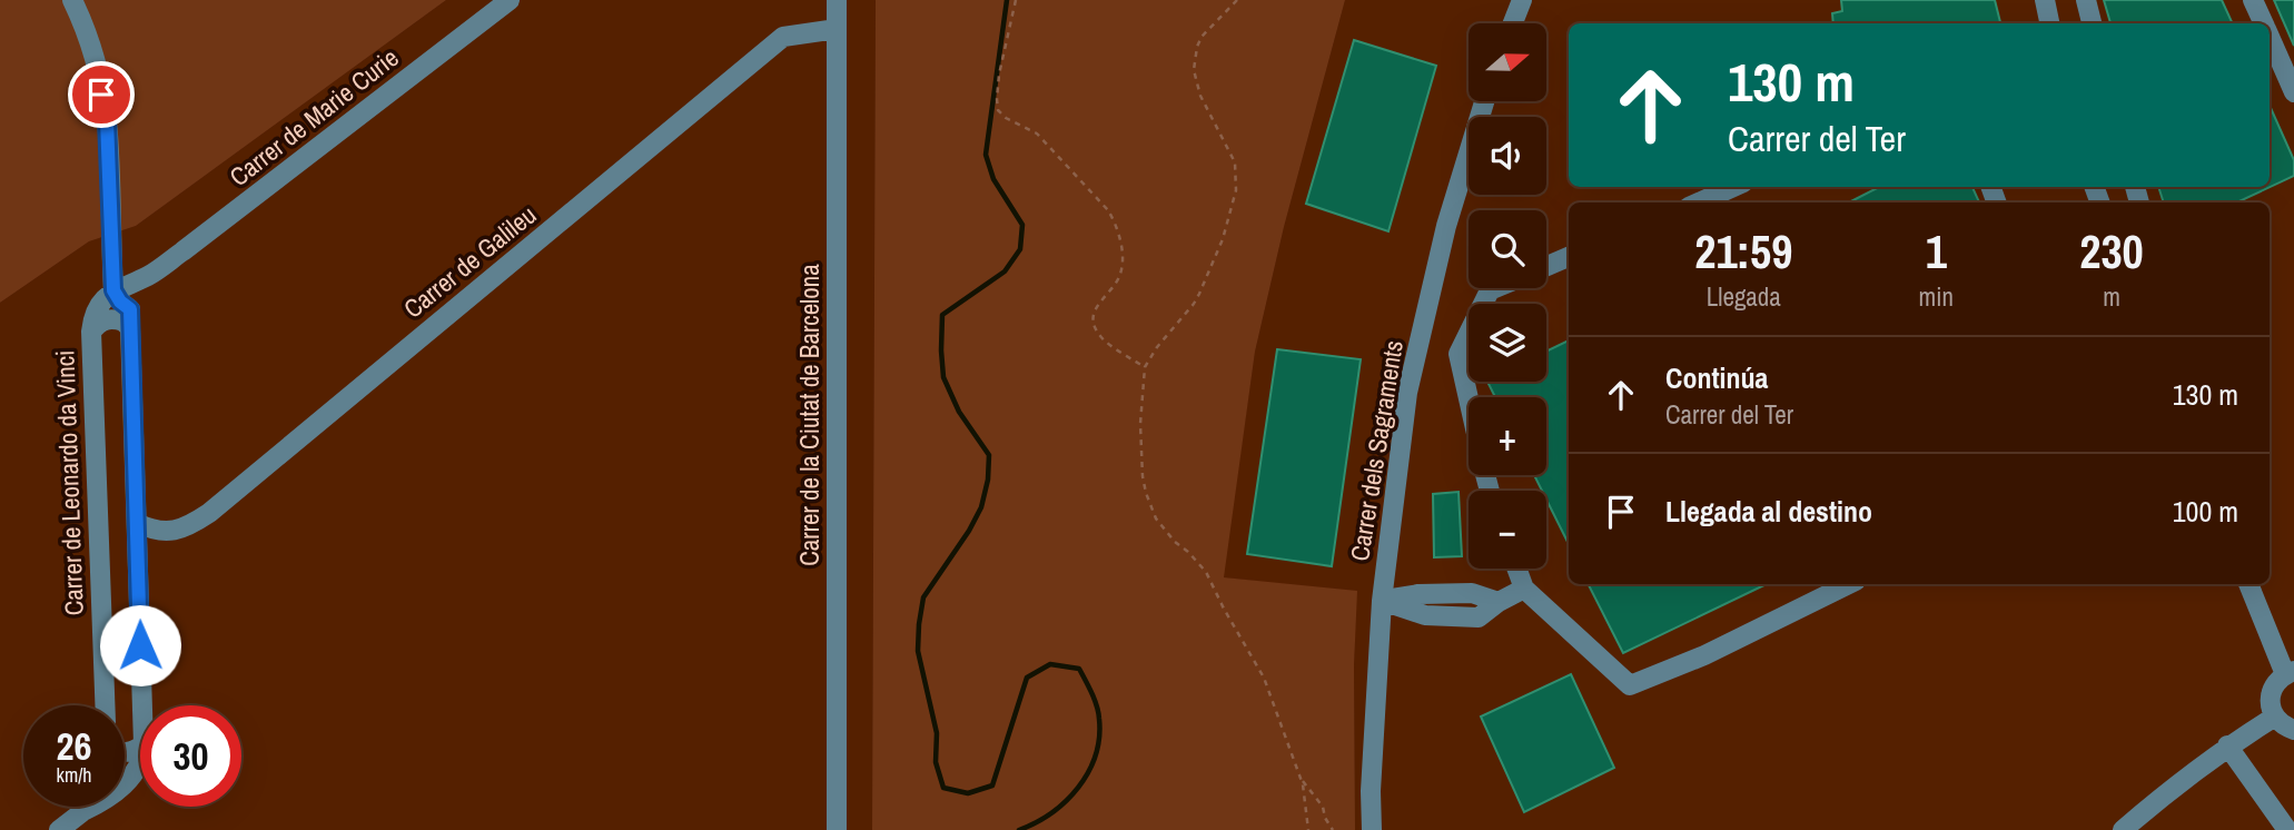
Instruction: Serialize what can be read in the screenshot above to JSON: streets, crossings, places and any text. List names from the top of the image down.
{
  "streets": {
    "street": [
      "Carrer de Marie Curie",
      "Carrer de Galileu",
      "Carrer de la Ciutat de Barcelona",
      "Carrer dels Sagraments",
      "Carrer de Leonardo da Vinci"
    ]
  },
  "crossings": [
    ["Carrer de Marie Curie", "Carrer de Leonardo da Vinci"],
    ["Carrer de Galileu", "Carrer de la Ciutat de Barcelona"]
  ],
  "north": "right",
  "page": {
    "map_buttons": ["+", "−"],
    "turn": ["130 m", "Carrer del Ter"],
    "eta": [
      "21:59",
      "Llegada",
      "1",
      "min",
      "230",
      "m"
    ],
    "list": [
      {
        "name": "Continúa",
        "note": "Carrer del Ter",
        "value": "130 m"
      },
      {
        "name": "Llegada al destino",
        "value": "100 m"
      }
    ],
    "speed": "26 km/h",
    "limit": "30"
  }
}
